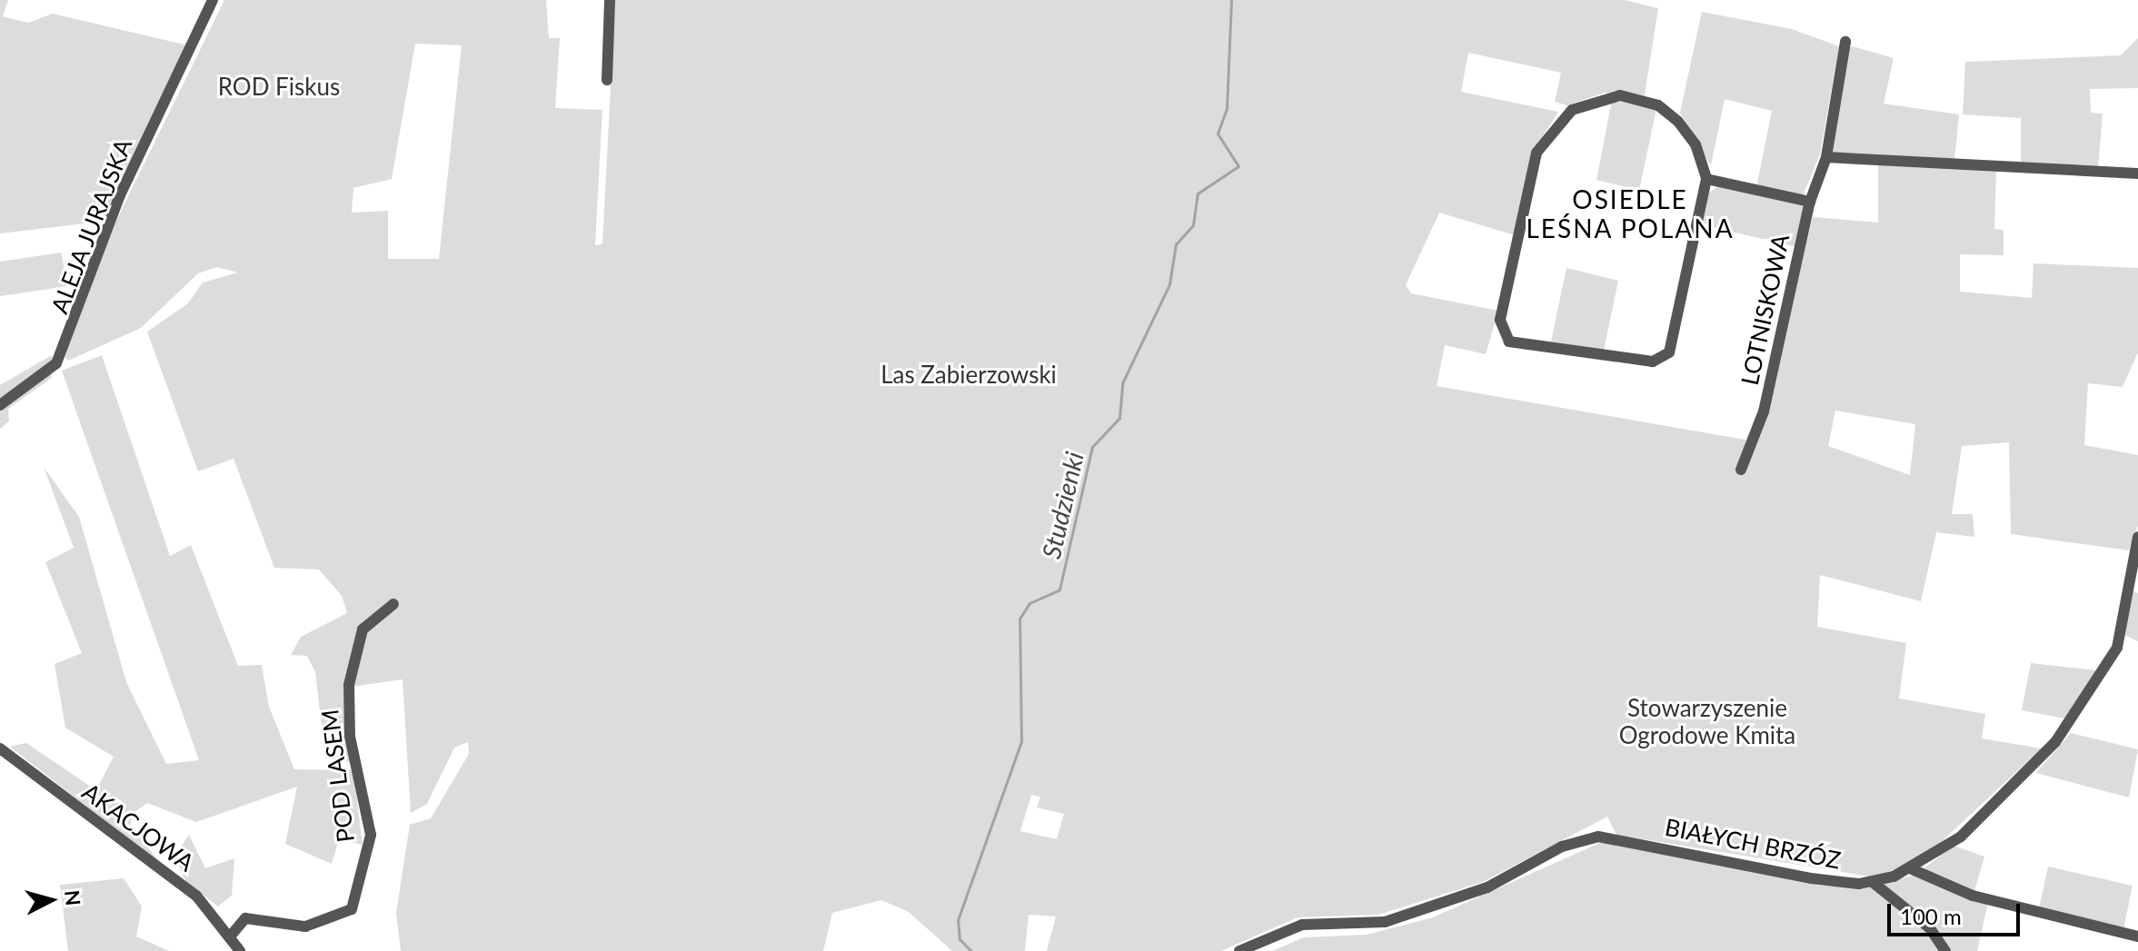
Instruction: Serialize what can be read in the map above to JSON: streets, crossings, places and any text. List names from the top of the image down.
{
  "streets": {
    "street": [
      "ALEJA JURAJSKA",
      "LOTNISKOWA",
      "POD LASEM",
      "AKACJOWA",
      "BIAŁYCH BRZÓZ"
    ]
  },
  "crossings": [
    ["POD LASEM", "AKACJOWA"]
  ],
  "districts": ["OSIEDLE LEŚNA POLANA"],
  "water": ["Studzienki"],
  "parks": ["ROD Fiskus", "Las Zabierzowski", "Stowarzyszenie Ogrodowe Kmita"],
  "scale_bar": "100 m",
  "north": "right"
}
